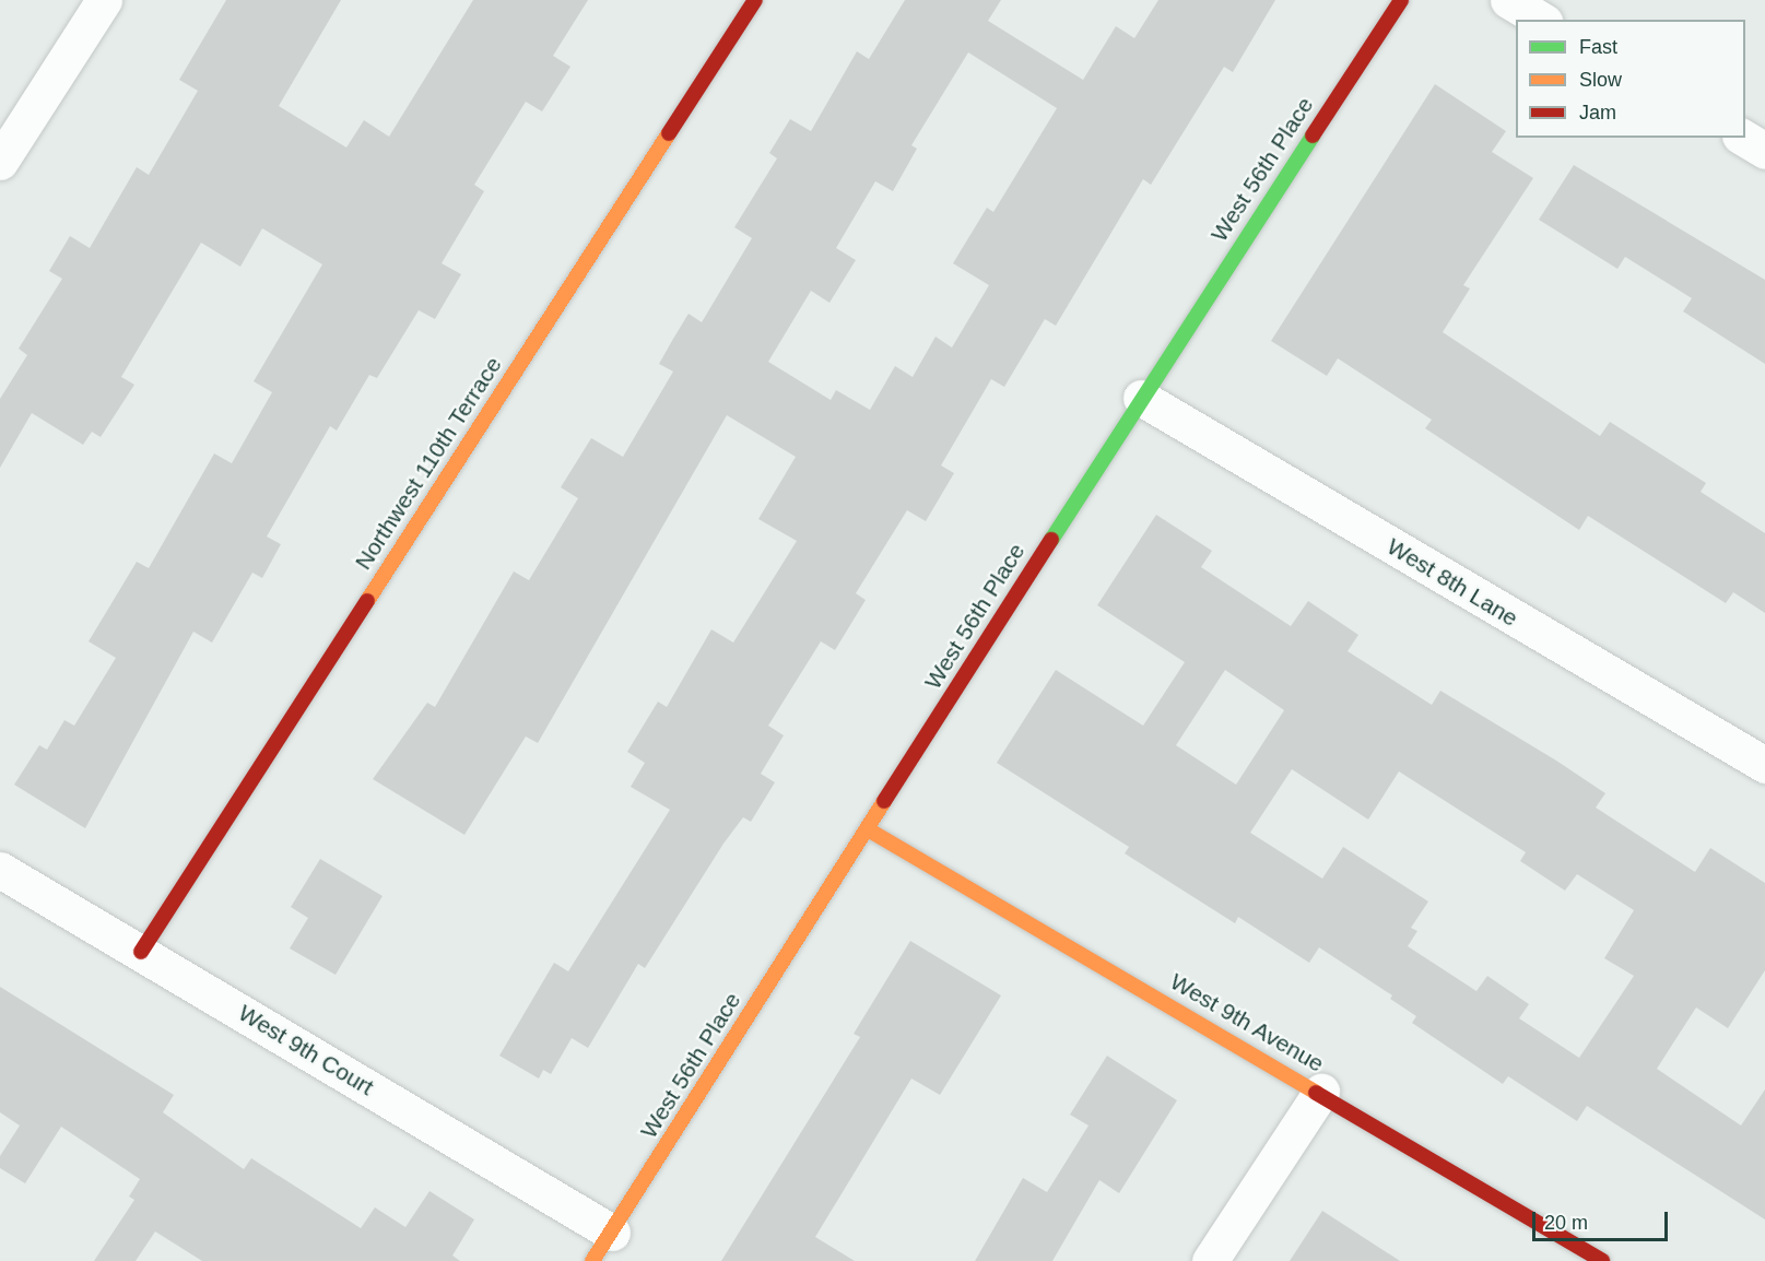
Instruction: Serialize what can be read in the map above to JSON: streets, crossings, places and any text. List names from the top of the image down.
{
  "streets": {
    "street": [
      "West 56th Place",
      "Northwest 110th Terrace",
      "West 8th Lane",
      "West 9th Avenue",
      "West 9th Court"
    ]
  },
  "crossings": [
    ["West 56th Place", "West 8th Lane"],
    ["West 56th Place", "West 9th Avenue"],
    ["West 56th Place", "West 9th Court"],
    ["Northwest 110th Terrace", "West 9th Court"]
  ],
  "legend": ["Fast", "Slow", "Jam"],
  "scale_bar": "20 m"
}
